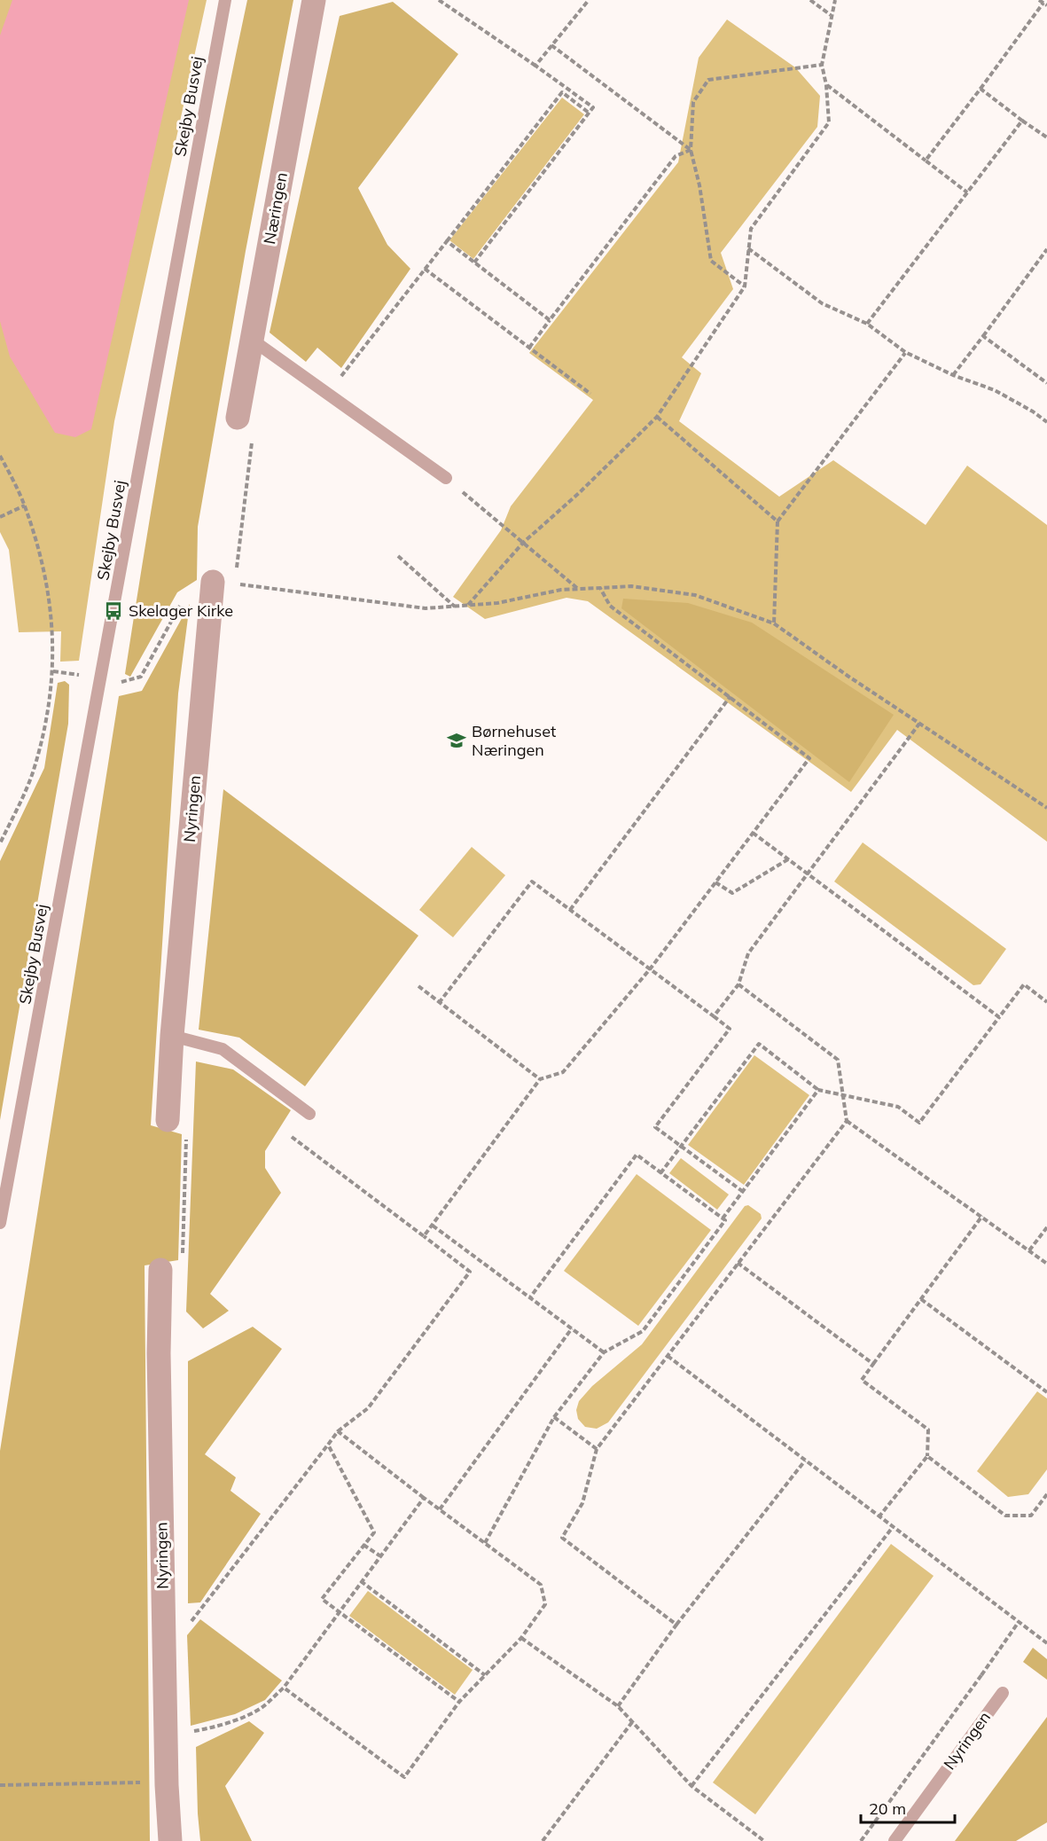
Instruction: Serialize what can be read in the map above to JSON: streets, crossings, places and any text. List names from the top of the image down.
{
  "streets": {
    "street": ["Næringen", "Nyringen"],
    "lane": ["Skejby Busvej"]
  },
  "places": {
    "bus stop": ["Skelager Kirke"],
    "school or university": ["Børnehuset Næringen"]
  },
  "scale_bar": "20 m"
}
